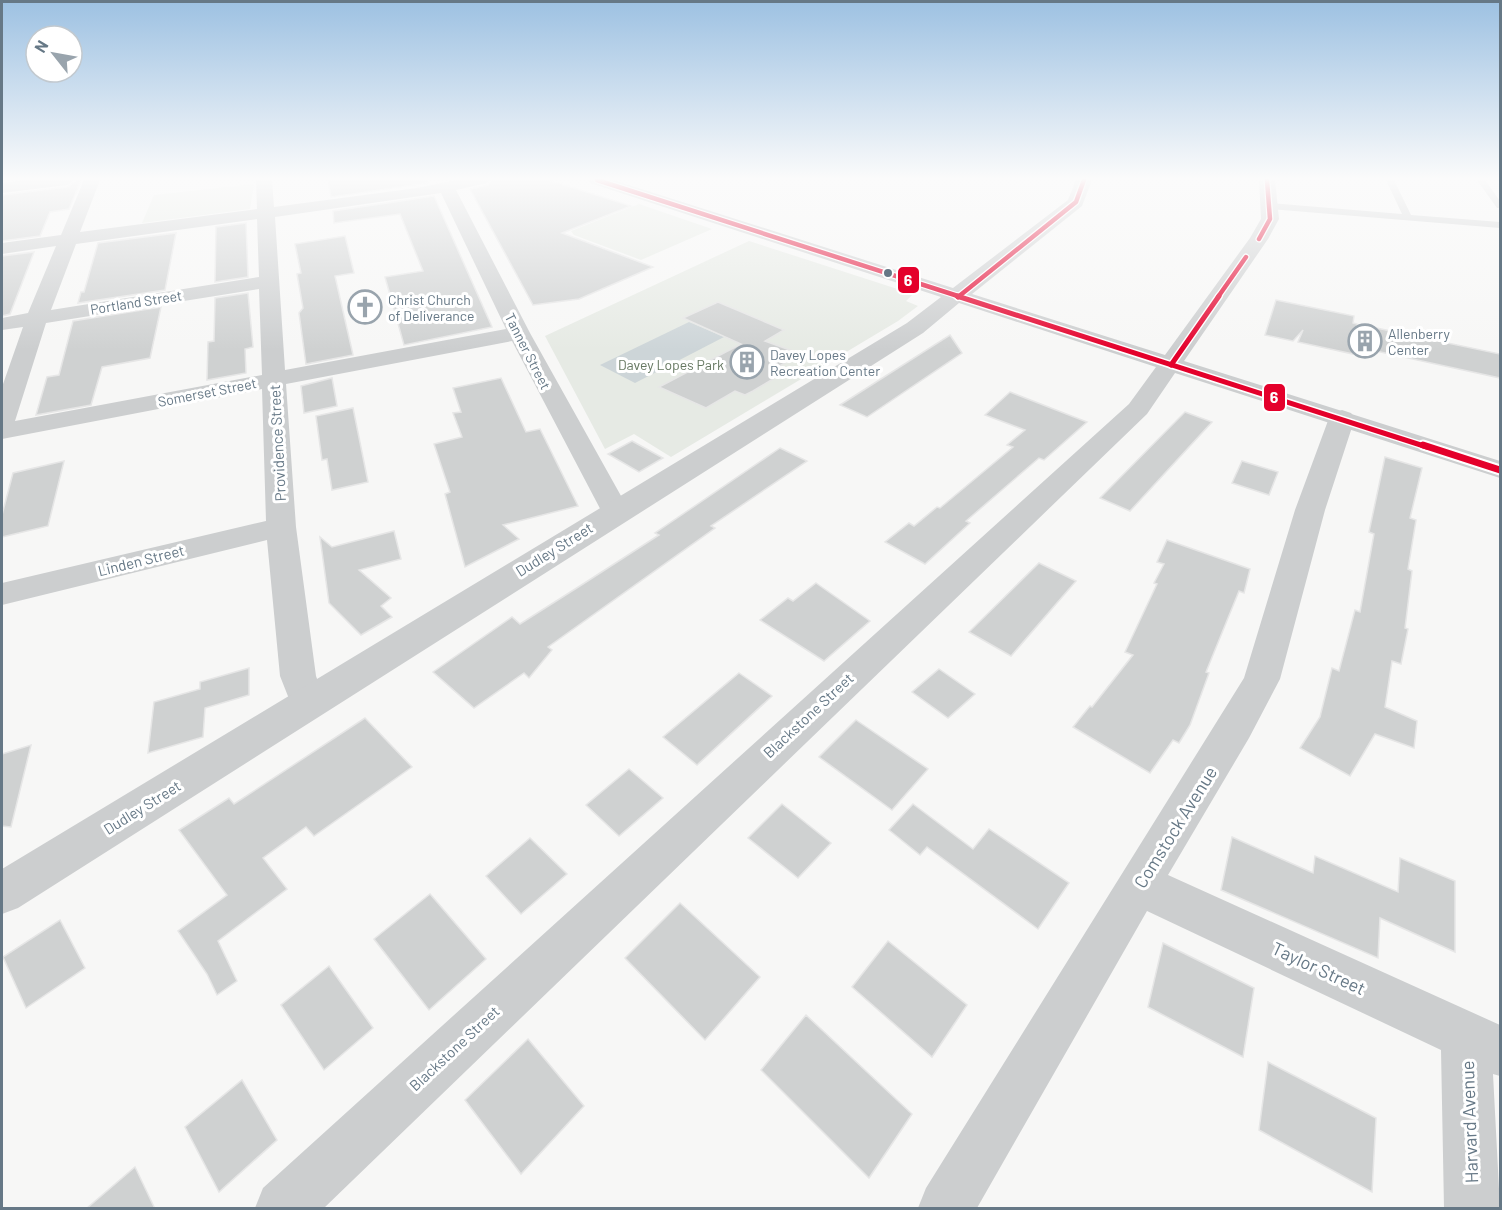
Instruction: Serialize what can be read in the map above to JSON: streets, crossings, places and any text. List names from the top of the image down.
{
  "streets": {
    "street": [
      "Portland Street",
      "Tanner Street",
      "Somerset Street",
      "Providence Street",
      "Dudley Street",
      "Linden Street",
      "Blackstone Street",
      "Comstock Avenue",
      "Taylor Street",
      "Harvard Avenue"
    ]
  },
  "crossings": [
    ["Portland Street", "Providence Street"],
    ["Tanner Street", "Somerset Street"],
    ["Tanner Street", "Dudley Street"],
    ["Somerset Street", "Providence Street"],
    ["Providence Street", "Dudley Street"],
    ["Providence Street", "Linden Street"],
    ["Comstock Avenue", "Taylor Street"],
    ["Taylor Street", "Harvard Avenue"]
  ],
  "parks": ["Davey Lopes Park"],
  "places": {
    "church": ["Christ Church of Deliverance"],
    "building": ["Allenberry Center", "Davey Lopes Recreation Center"]
  },
  "lines": ["transit line 6"],
  "north": "top left"
}
